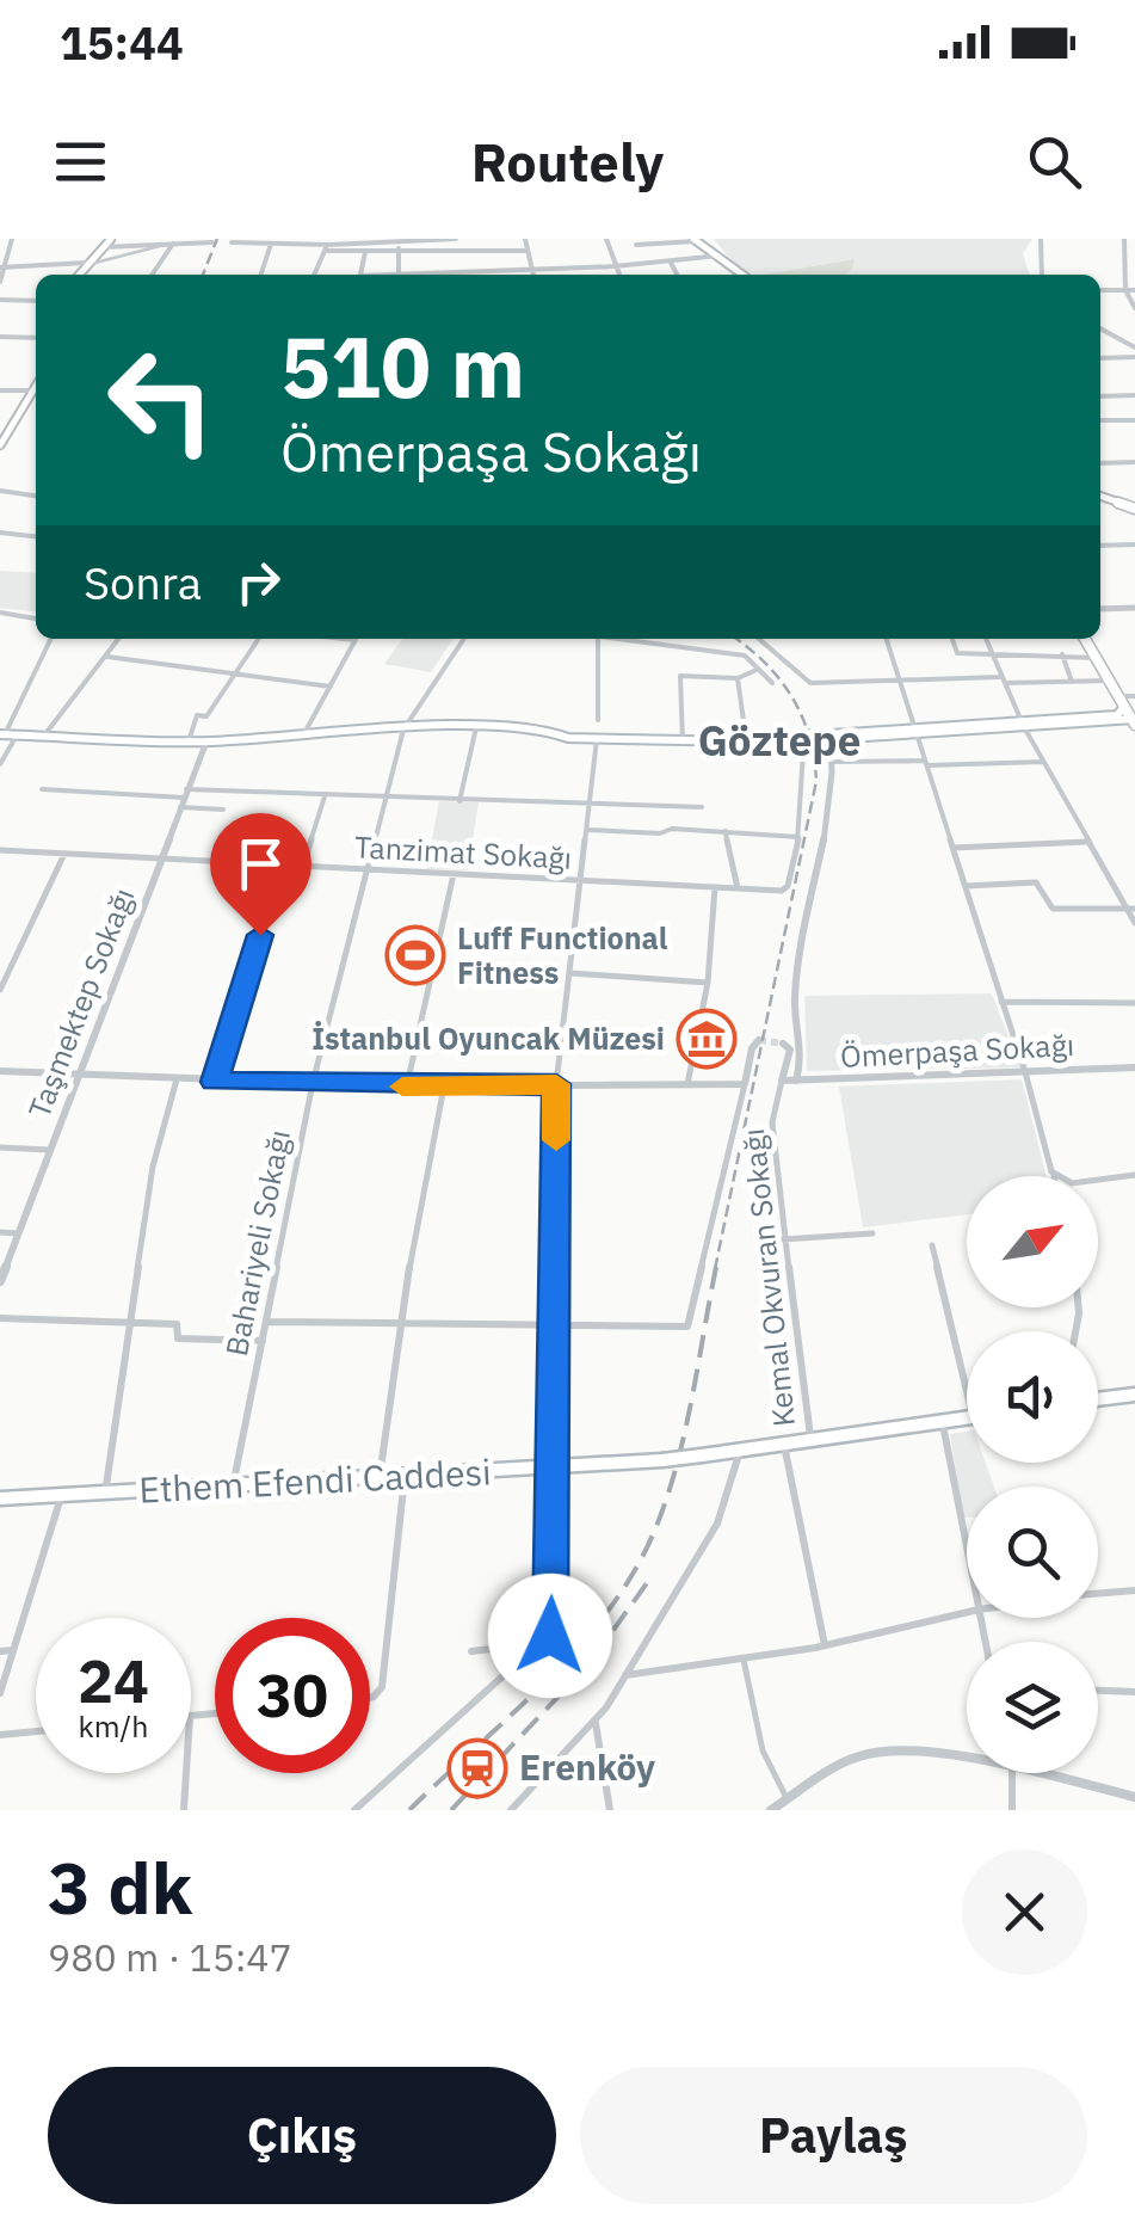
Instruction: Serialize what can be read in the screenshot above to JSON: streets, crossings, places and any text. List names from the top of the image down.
{
  "streets": {
    "main road": ["Ethem Efendi Caddesi"],
    "street": [
      "Tanzimat Sokağı",
      "Taşmektep Sokağı",
      "Ömerpaşa Sokağı",
      "Bahariyeli Sokağı",
      "Kemal Okvuran Sokağı"
    ]
  },
  "crossings": [
    ["Tanzimat Sokağı", "Taşmektep Sokağı"],
    ["Tanzimat Sokağı", "Bahariyeli Sokağı"],
    ["Ömerpaşa Sokağı", "Kemal Okvuran Sokağı"],
    ["Bahariyeli Sokağı", "Ethem Efendi Caddesi"]
  ],
  "districts": ["Göztepe"],
  "places": {
    "sports": ["Luff Functional Fitness"],
    "museum": ["İstanbul Oyuncak Müzesi"],
    "station": ["Erenköy"]
  },
  "north": "top right",
  "page": {
    "status": "15:44",
    "header": "Routely",
    "turn": ["510 m", "Ömerpaşa Sokağı"],
    "then": "Sonra",
    "speed": "24 km/h",
    "limit": "30",
    "heading": ["3 dk", "980 m · 15:47"],
    "buttons": ["Çıkış", "Paylaş"]
  }
}
